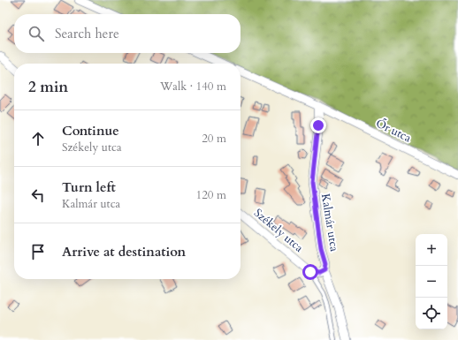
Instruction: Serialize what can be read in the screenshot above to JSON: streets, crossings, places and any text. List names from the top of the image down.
{
  "streets": {
    "street": ["Őr utca", "Kalmár utca", "Székely utca"]
  },
  "crossings": [
    ["Őr utca", "Kalmár utca"]
  ],
  "page": {
    "search": "Search here",
    "heading": ["2 min", "Walk · 140 m"],
    "list": [
      ["Continue", "Székely utca", "20 m"],
      ["Turn left", "Kalmár utca", "120 m"],
      "Arrive at destination"
    ],
    "map_buttons": ["+", "−"]
  }
}
